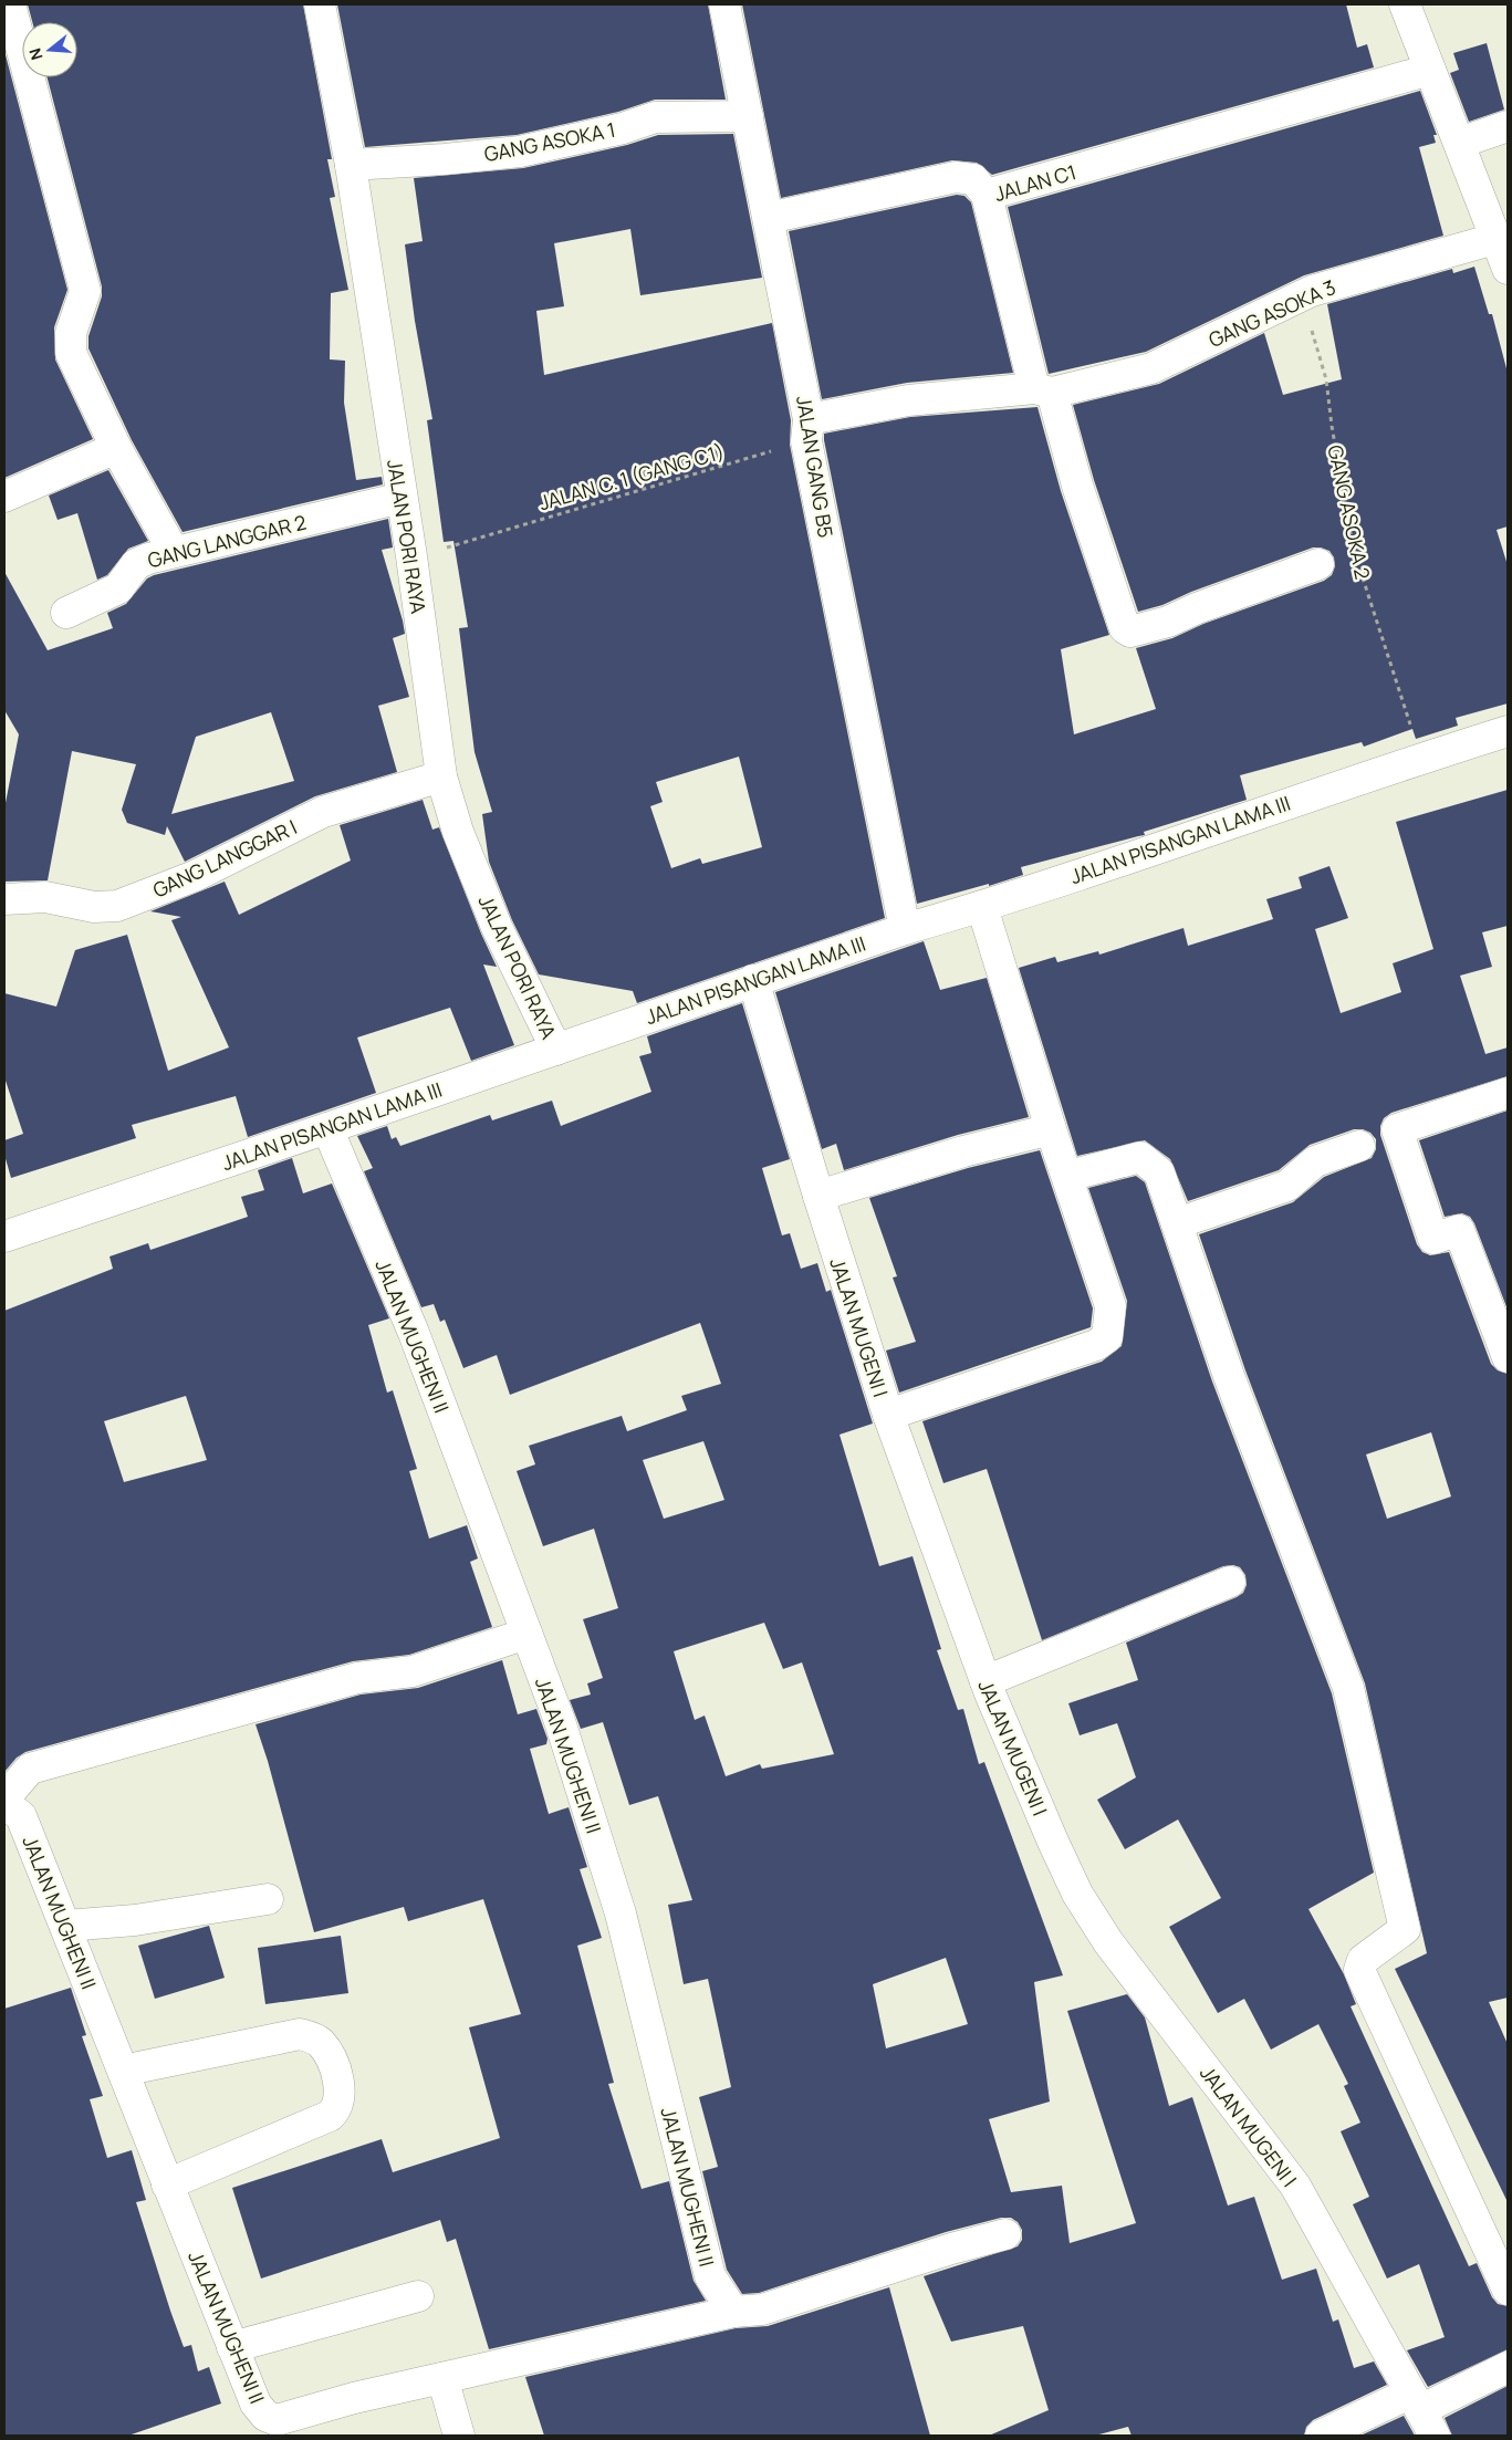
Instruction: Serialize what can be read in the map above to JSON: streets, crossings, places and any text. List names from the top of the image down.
{
  "streets": {
    "street": [
      "GANG ASOKA 1",
      "JALAN C1",
      "GANG ASOKA 3",
      "JALAN GANG B5",
      "JALAN PORI RAYA",
      "GANG LANGGAR 2",
      "JALAN PISANGAN LAMA III",
      "GANG LANGGAR I",
      "JALAN MUGENI I",
      "JALAN MUGHENI II"
    ],
    "path": ["JALAN C. 1 (GANG C1)", "GANG ASOKA 2"]
  },
  "crossings": [
    ["GANG ASOKA 1", "JALAN GANG B5"],
    ["GANG ASOKA 1", "JALAN PORI RAYA"],
    ["JALAN C1", "GANG ASOKA 3"],
    ["GANG ASOKA 3", "GANG ASOKA 2"],
    ["JALAN GANG B5", "JALAN C. 1 (GANG C1)"],
    ["JALAN GANG B5", "JALAN PISANGAN LAMA III"],
    ["GANG ASOKA 2", "JALAN PISANGAN LAMA III"],
    ["JALAN PORI RAYA", "GANG LANGGAR 2"],
    ["JALAN PORI RAYA", "JALAN PISANGAN LAMA III"],
    ["JALAN PORI RAYA", "GANG LANGGAR I"],
    ["JALAN PISANGAN LAMA III", "JALAN MUGENI I"],
    ["JALAN PISANGAN LAMA III", "JALAN MUGHENI II"]
  ],
  "north": "left"
}
